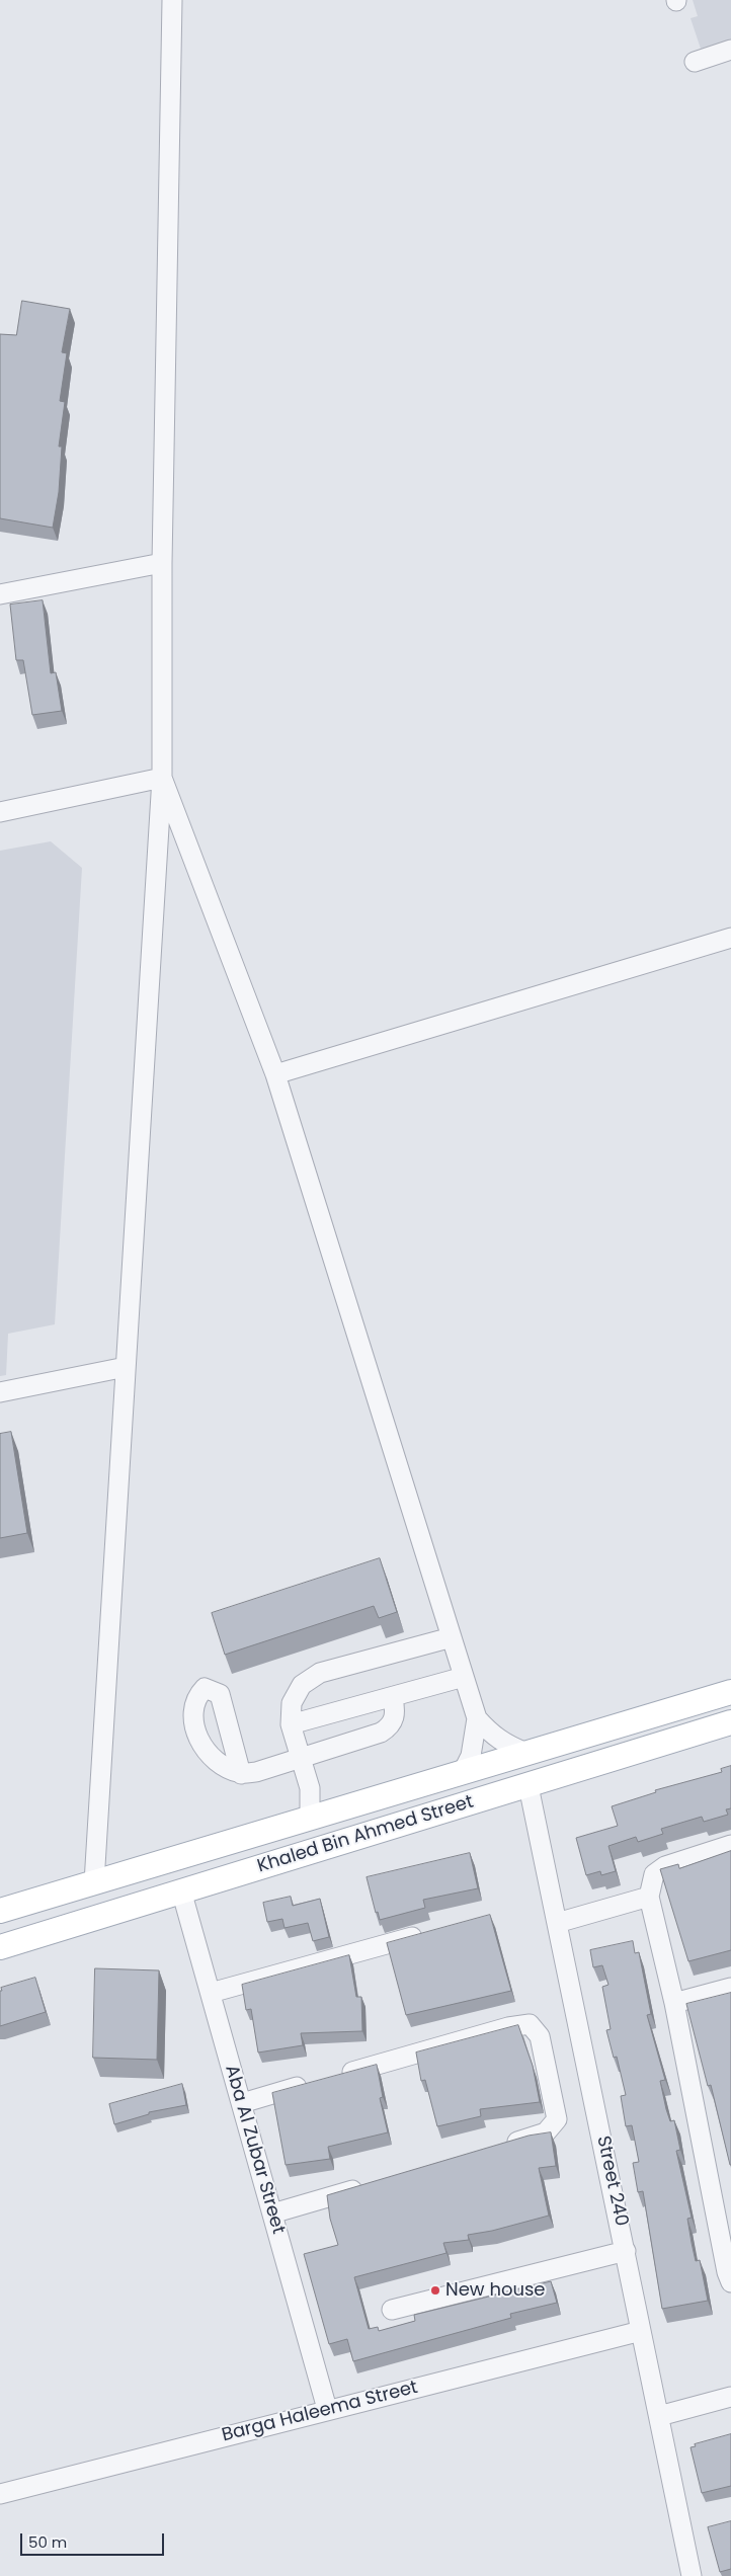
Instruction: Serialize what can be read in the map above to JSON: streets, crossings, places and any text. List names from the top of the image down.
{
  "streets": {
    "main road": ["Khaled Bin Ahmed Street"],
    "street": ["Aba Al Zubar Street", "Street 240", "Barga Haleema Street"]
  },
  "crossings": [
    ["Khaled Bin Ahmed Street", "Aba Al Zubar Street"],
    ["Khaled Bin Ahmed Street", "Street 240"],
    ["Aba Al Zubar Street", "Barga Haleema Street"],
    ["Street 240", "Barga Haleema Street"]
  ],
  "places": ["New house"],
  "scale_bar": "50 m"
}
